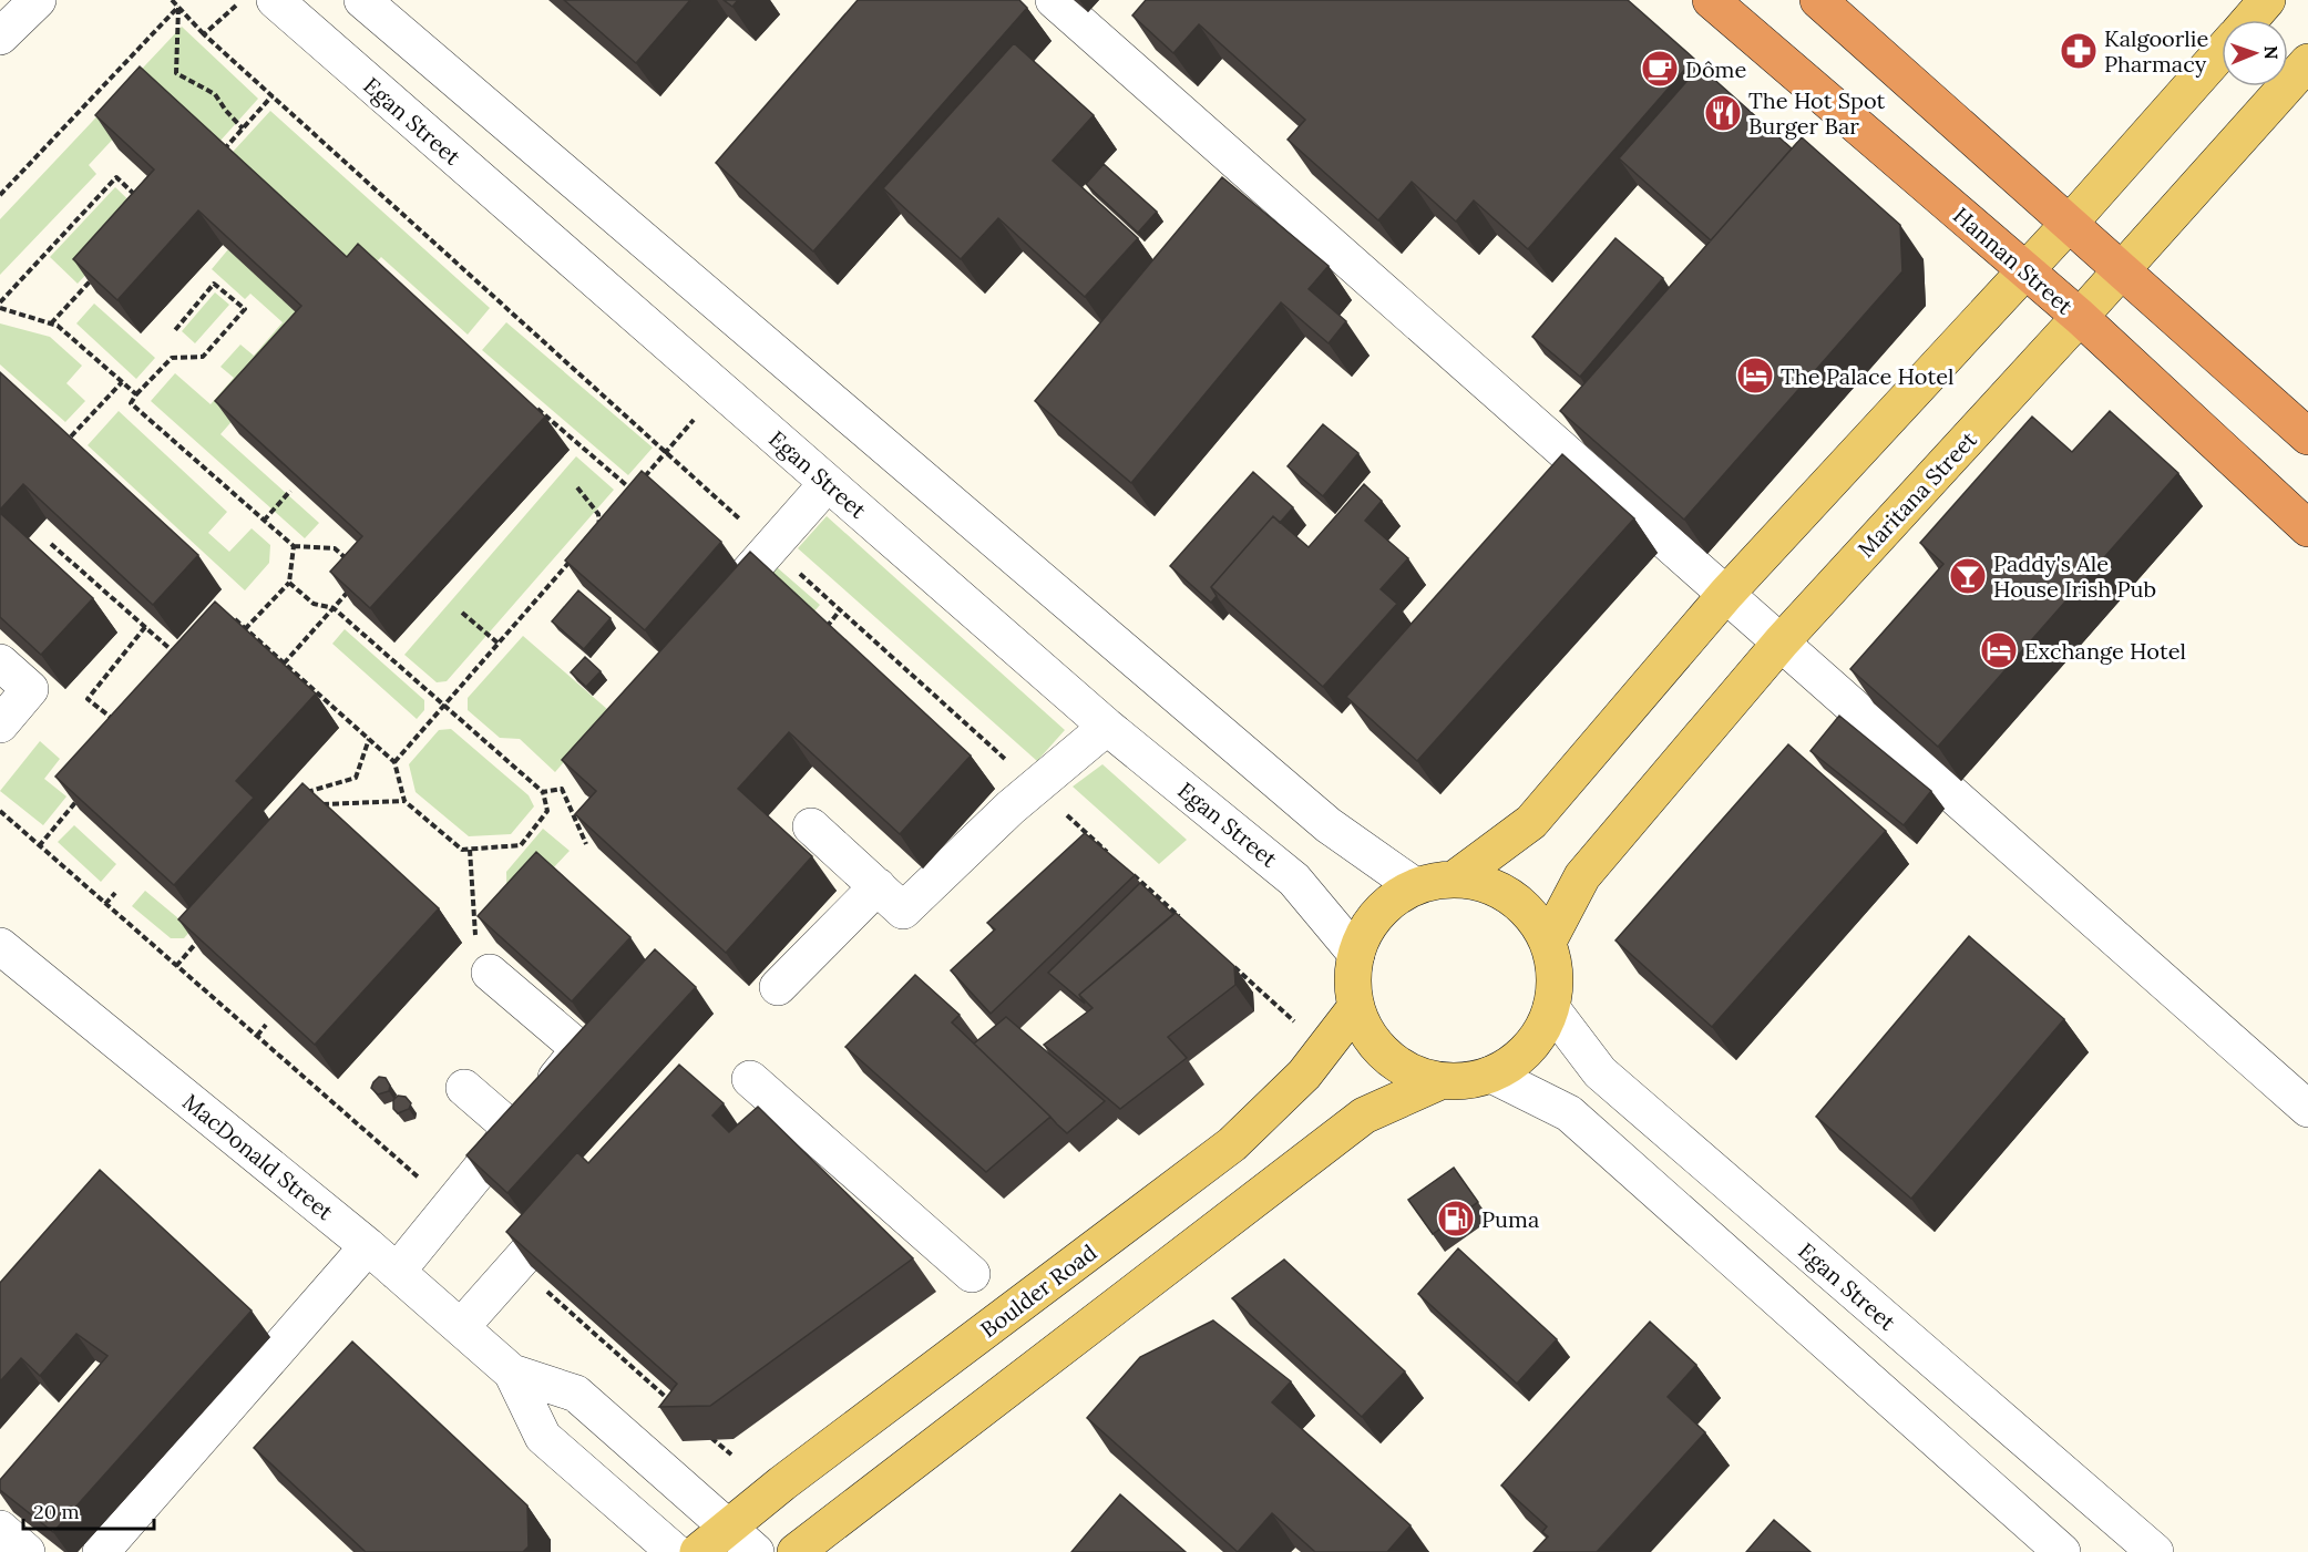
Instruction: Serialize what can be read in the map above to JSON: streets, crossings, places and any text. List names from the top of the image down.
{
  "streets": {
    "highway": ["Hannan Street"],
    "main road": ["Maritana Street", "Boulder Road"],
    "street": ["Egan Street", "MacDonald Street"]
  },
  "crossings": [
    ["Egan Street", "Maritana Street"],
    ["Egan Street", "Boulder Road"],
    ["Hannan Street", "Maritana Street"],
    ["Maritana Street", "Boulder Road"],
    ["MacDonald Street", "Boulder Road"]
  ],
  "places": {
    "pharmacy": ["Kalgoorlie Pharmacy"],
    "cafe": ["Dôme"],
    "restaurant": ["The Hot Spot Burger Bar"],
    "hotel": ["The Palace Hotel", "Exchange Hotel"],
    "bar": ["Paddy's Ale House Irish Pub"],
    "fuel station": ["Puma"]
  },
  "scale_bar": "20 m",
  "north": "right"
}
